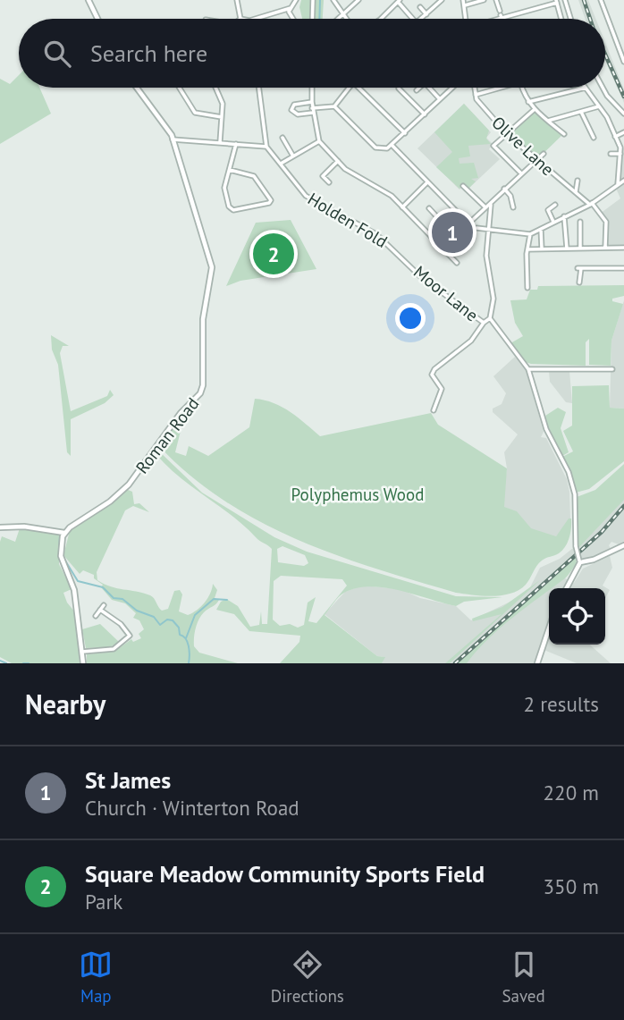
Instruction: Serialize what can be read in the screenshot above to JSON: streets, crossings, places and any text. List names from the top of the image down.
{
  "streets": {
    "street": [
      "Olive Lane",
      "Holden Fold",
      "Moor Lane",
      "Roman Road"
    ]
  },
  "crossings": [
    ["Holden Fold", "Moor Lane"]
  ],
  "parks": ["Polyphemus Wood"],
  "page": {
    "search": "Search here",
    "pins": ["1", "2"],
    "heading": ["Nearby", "2 results"],
    "list": [
      {
        "mark": "1",
        "name": "St James",
        "note": "Church · Winterton Road",
        "value": "220 m"
      },
      {
        "mark": "2",
        "name": "Square Meadow Community Sports Field",
        "note": "Park",
        "value": "350 m"
      }
    ],
    "nav": ["Map", "Directions", "Saved"]
  }
}
